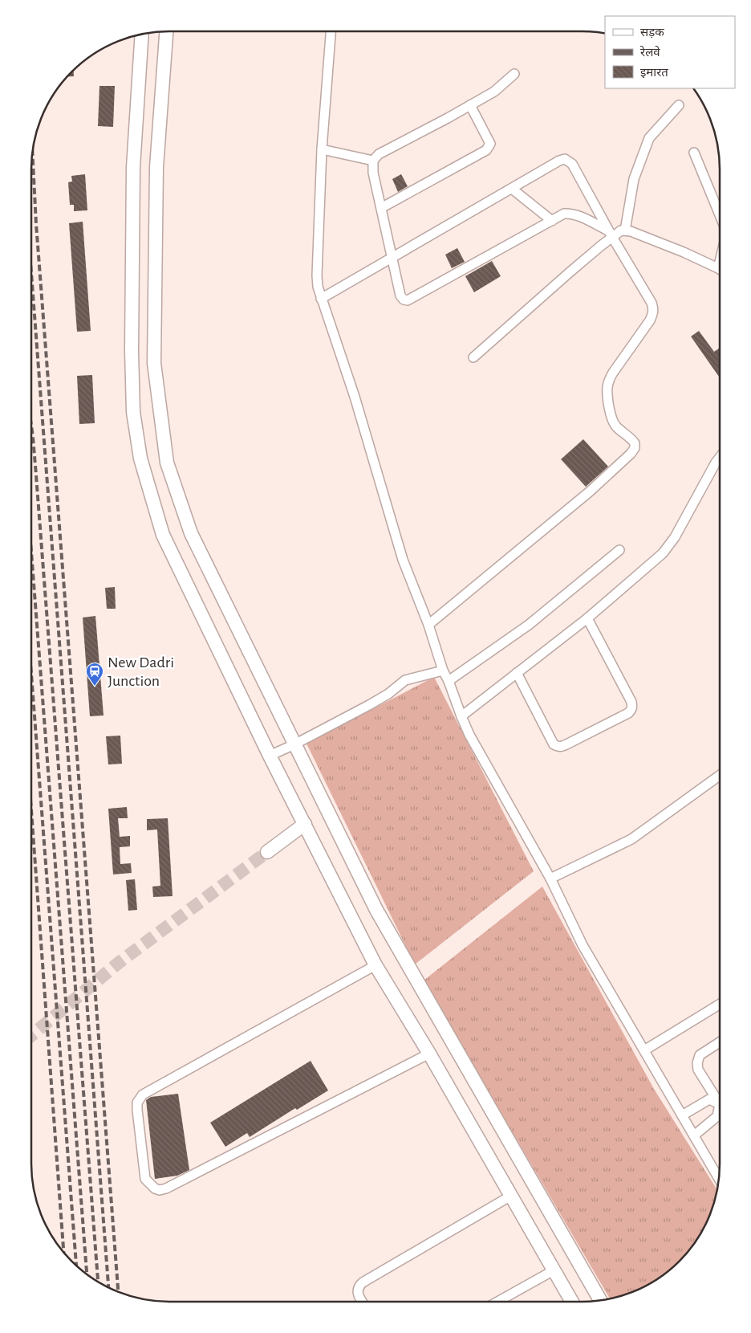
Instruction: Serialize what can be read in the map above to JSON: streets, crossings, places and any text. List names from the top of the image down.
{
  "places": {
    "station": ["New Dadri Junction"]
  },
  "legend": ["सड़क", "रेलवे", "इमारत"]
}
